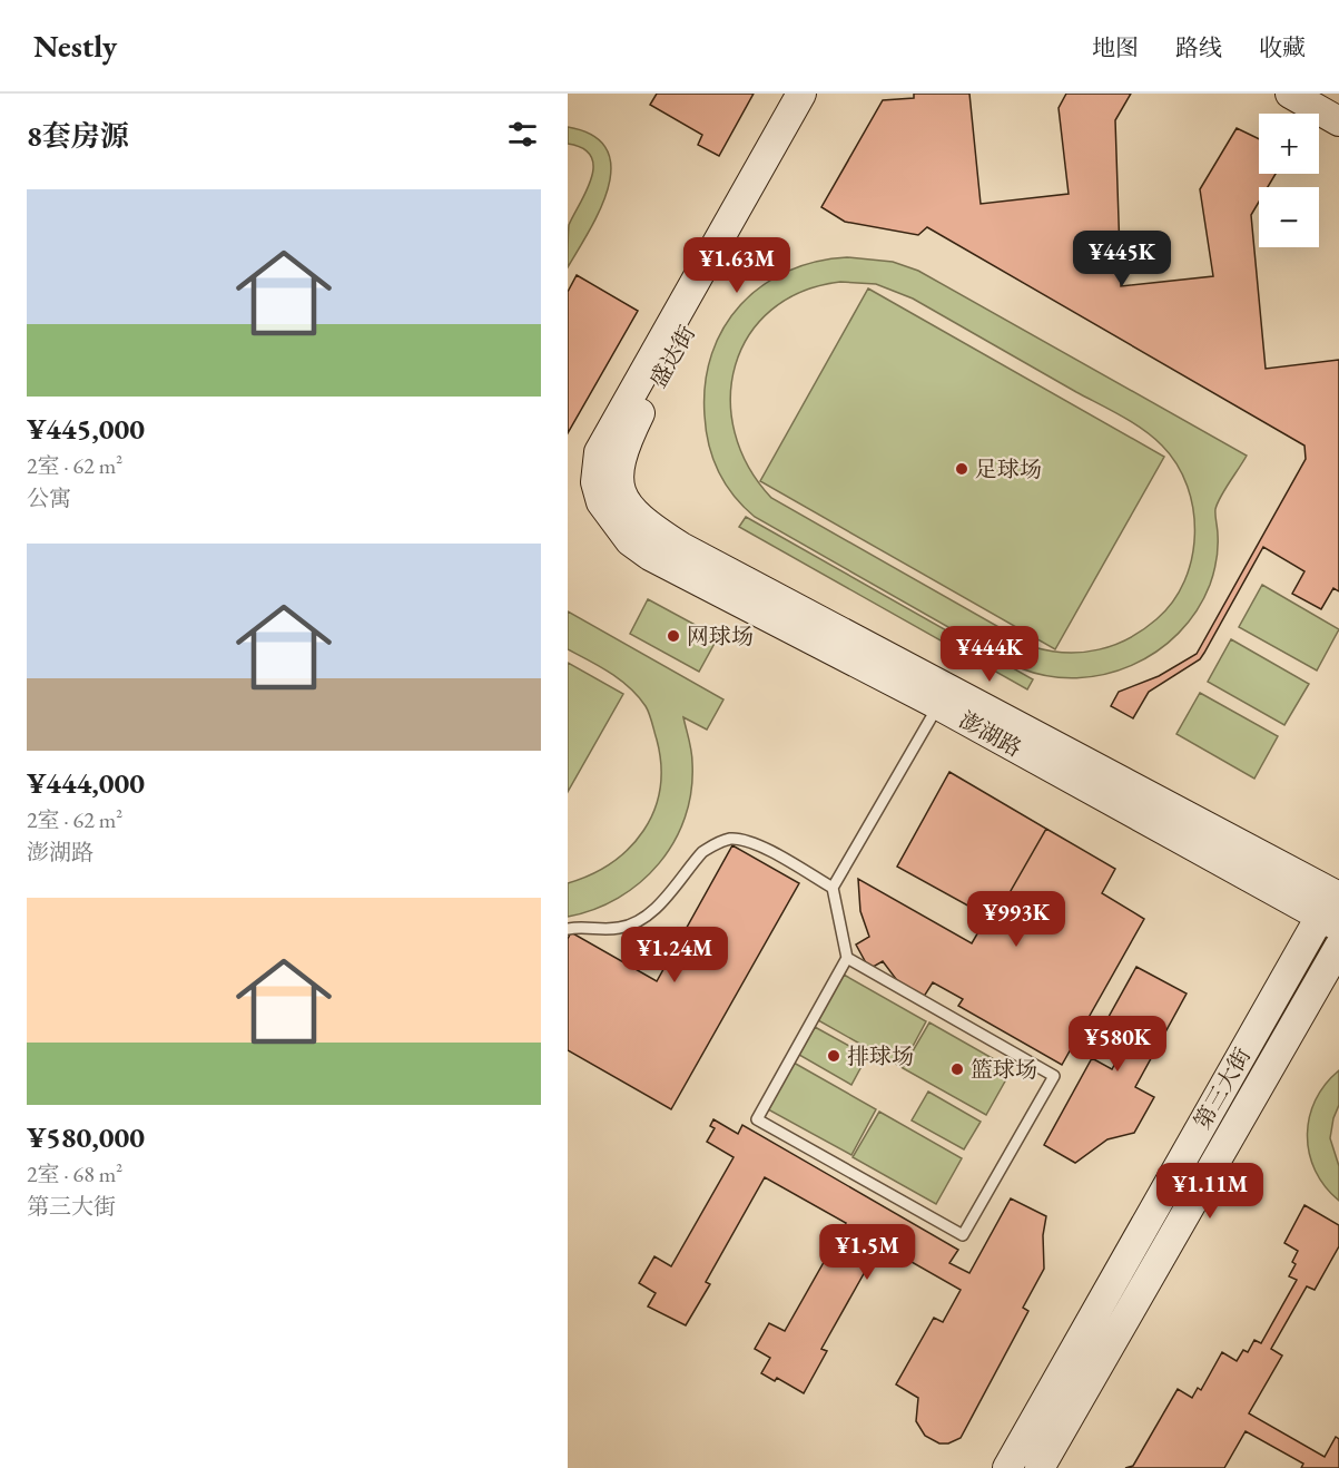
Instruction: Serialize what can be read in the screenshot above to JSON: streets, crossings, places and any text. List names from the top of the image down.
{
  "streets": {
    "street": ["盛达街", "澎湖路", "第三大街"]
  },
  "crossings": [
    ["盛达街", "澎湖路"],
    ["澎湖路", "第三大街"]
  ],
  "places": [
    "足球场",
    "网球场",
    "排球场",
    "篮球场"
  ],
  "page": {
    "header": "Nestly",
    "nav": ["地图", "路线", "收藏"],
    "heading": "8套房源",
    "map_buttons": ["+", "−"],
    "list": [
      {
        "name": "¥445,000",
        "note": "2室 · 62 m² · 公寓"
      },
      {
        "name": "¥444,000",
        "note": "2室 · 62 m² · 澎湖路"
      },
      {
        "name": "¥580,000",
        "note": "2室 · 68 m² · 第三大街"
      }
    ],
    "price": [
      "¥445K",
      "¥1.63M",
      "¥444K",
      "¥993K",
      "¥1.24M",
      "¥580K",
      "¥1.11M",
      "¥1.5M"
    ]
  }
}
